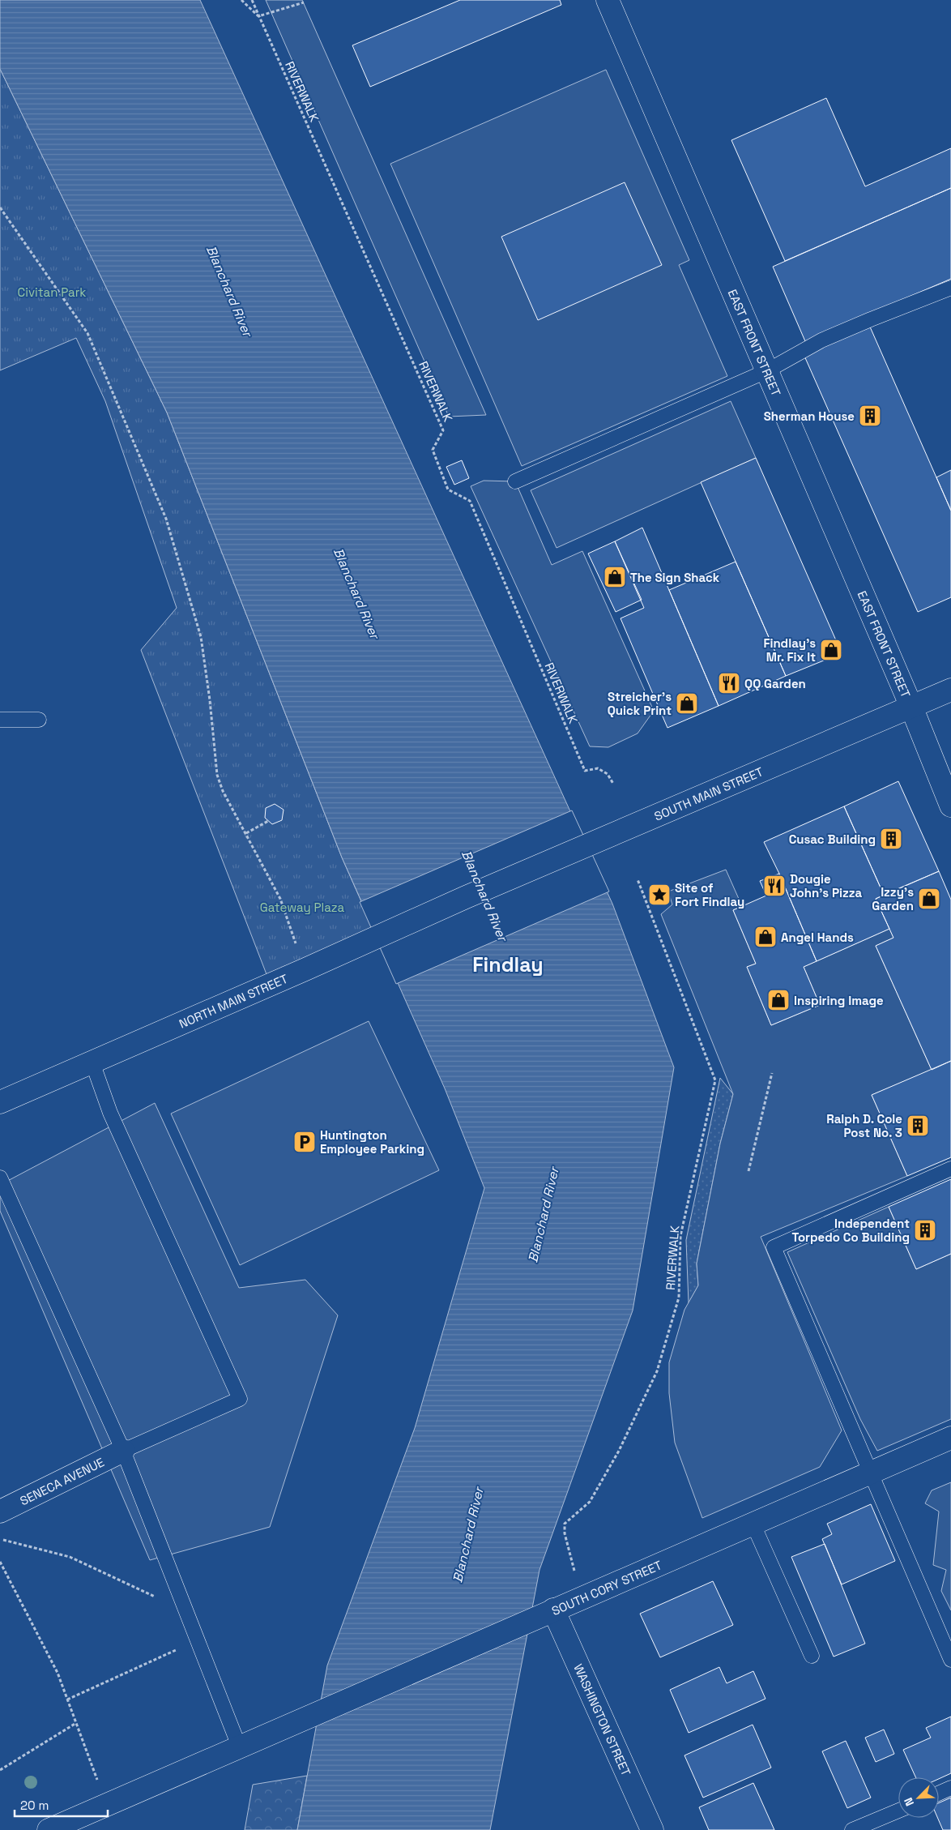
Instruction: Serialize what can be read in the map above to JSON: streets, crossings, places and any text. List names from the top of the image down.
{
  "streets": {
    "main road": [
      "EAST FRONT STREET",
      "SOUTH MAIN STREET",
      "NORTH MAIN STREET",
      "SENECA AVENUE",
      "SOUTH CORY STREET",
      "WASHINGTON STREET"
    ],
    "path": ["RIVERWALK"]
  },
  "crossings": [
    ["RIVERWALK", "SOUTH CORY STREET"],
    ["EAST FRONT STREET", "SOUTH MAIN STREET"],
    ["SOUTH MAIN STREET", "NORTH MAIN STREET"],
    ["SOUTH CORY STREET", "WASHINGTON STREET"]
  ],
  "districts": ["Findlay"],
  "water": ["Blanchard River"],
  "parks": ["Civitan Park", "Gateway Plaza"],
  "places": {
    "building": [
      "Sherman House",
      "Cusac Building",
      "Ralph D. Cole Post No. 3",
      "Independent Torpedo Co Building"
    ],
    "shop": [
      "The Sign Shack",
      "Findlay's Mr. Fix It",
      "Streicher's Quick Print",
      "Izzy's Garden",
      "Angel Hands",
      "Inspiring Image"
    ],
    "restaurant": ["QQ Garden", "Dougie John's Pizza"],
    "place": ["Site of Fort Findlay"],
    "parking": ["Huntington Employee Parking"]
  },
  "scale_bar": "20 m",
  "north": "bottom left"
}
